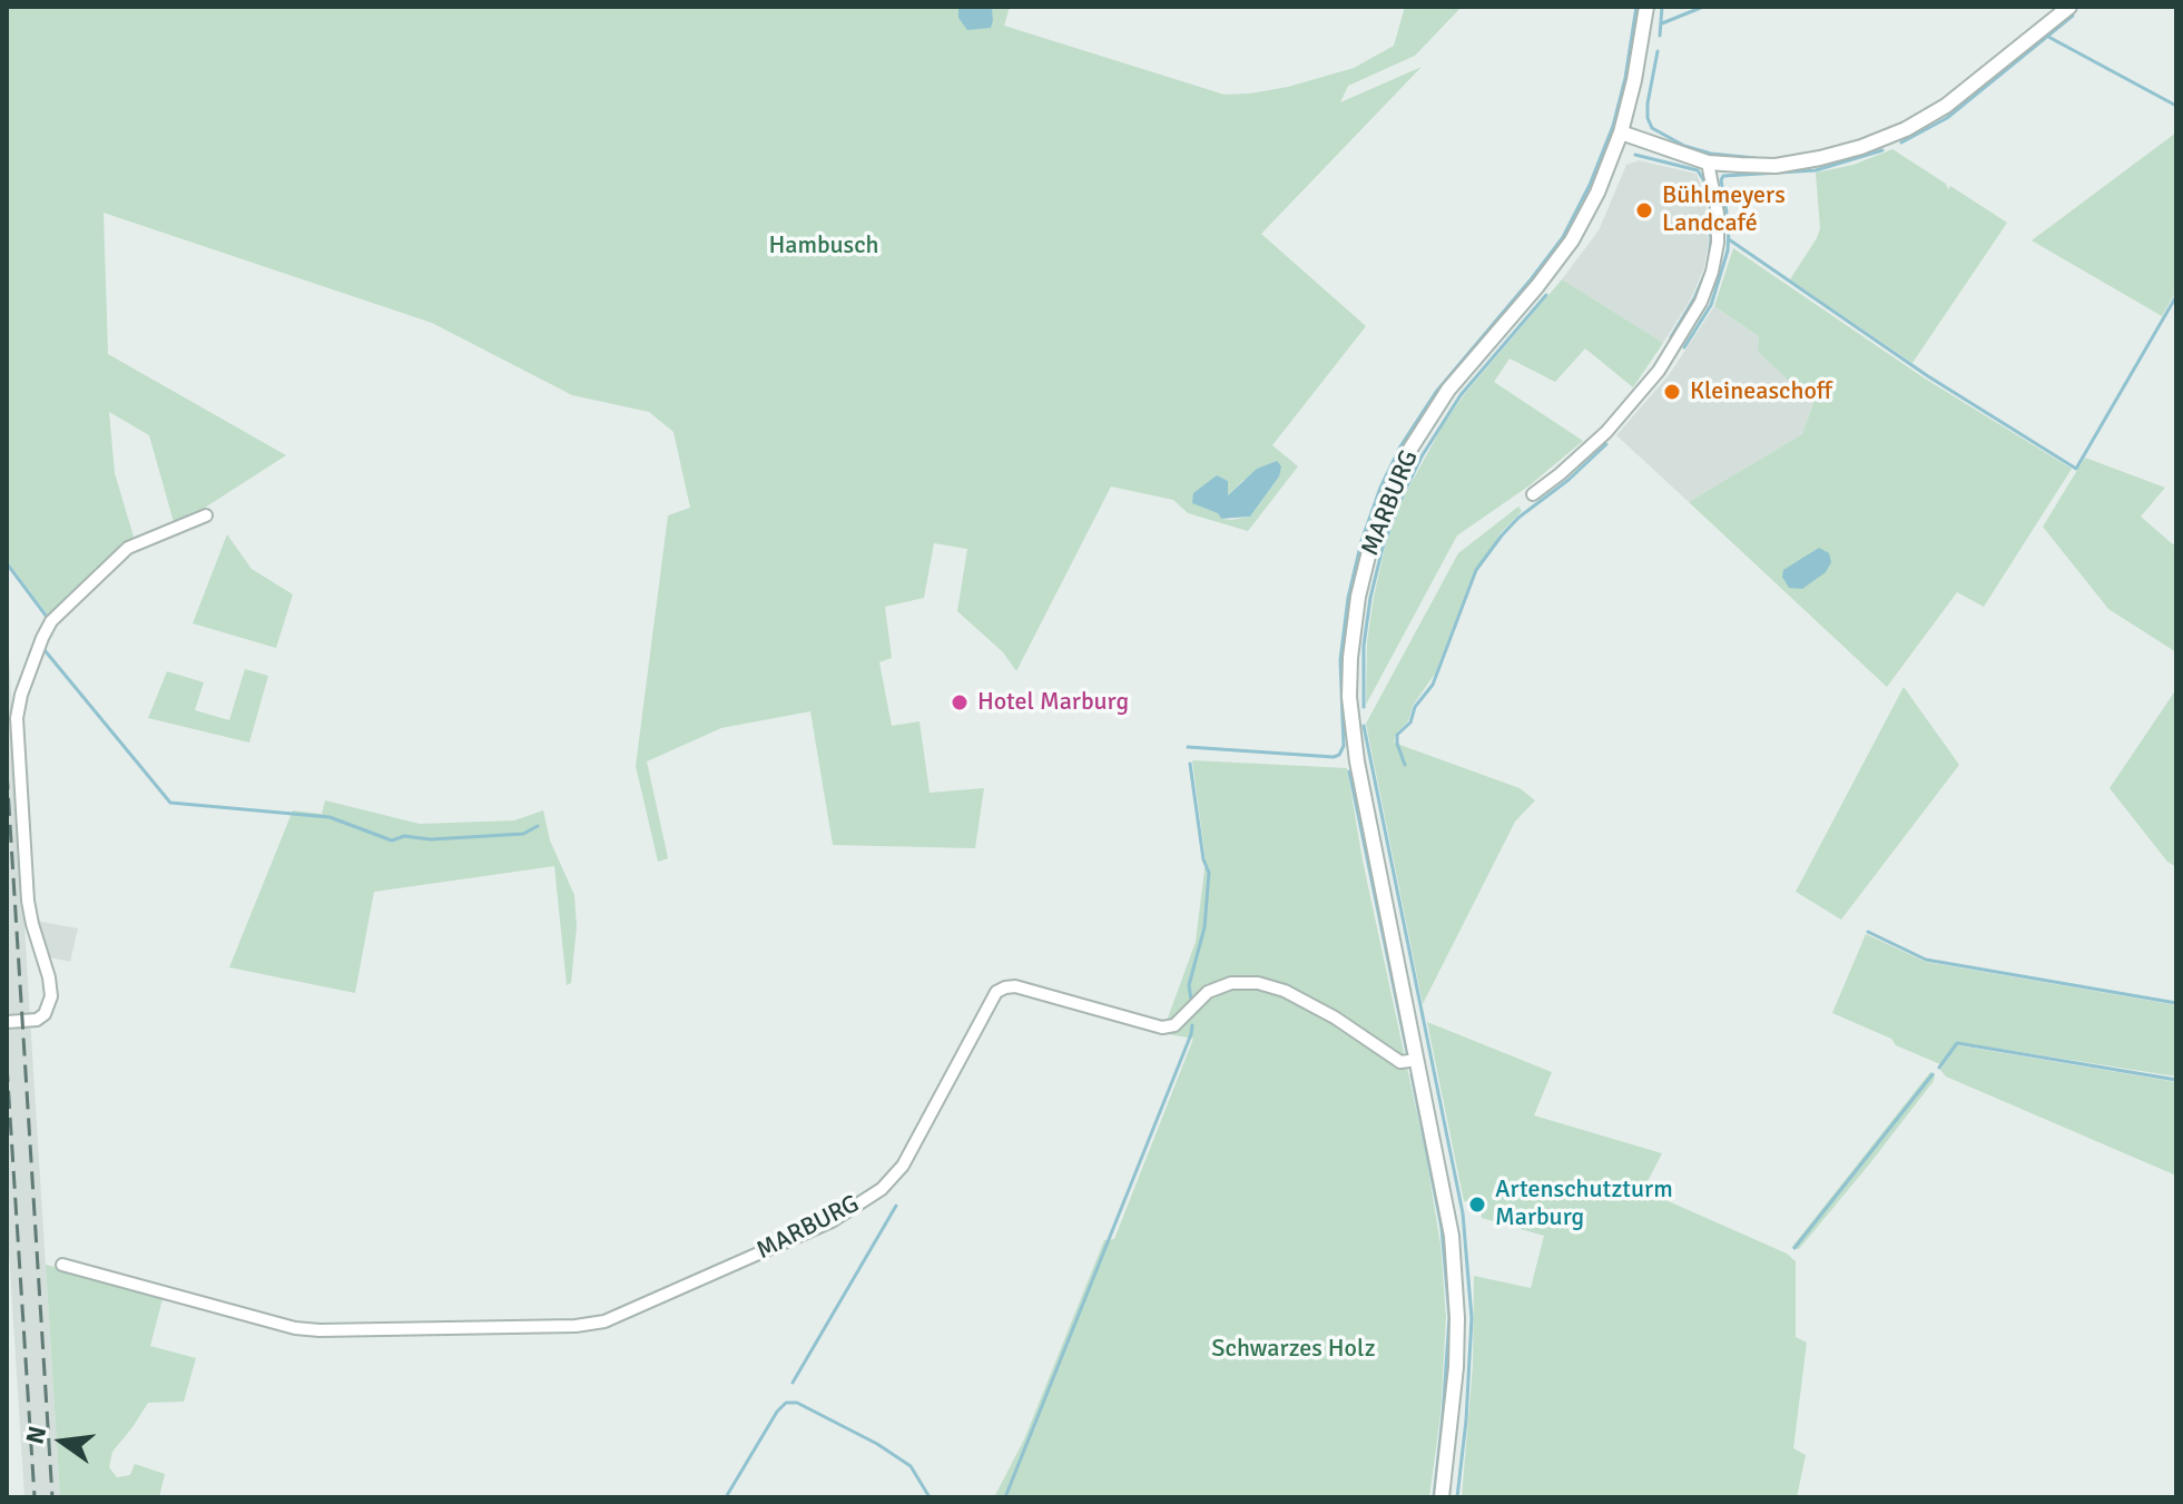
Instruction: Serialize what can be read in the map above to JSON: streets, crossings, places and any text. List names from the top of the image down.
{
  "streets": {
    "street": ["MARBURG"]
  },
  "parks": ["Hambusch", "Schwarzes Holz"],
  "places": [
    "Bühlmeyers Landcafé",
    "Kleineaschoff",
    "Hotel Marburg",
    "Artenschutzturm Marburg"
  ],
  "north": "left"
}
